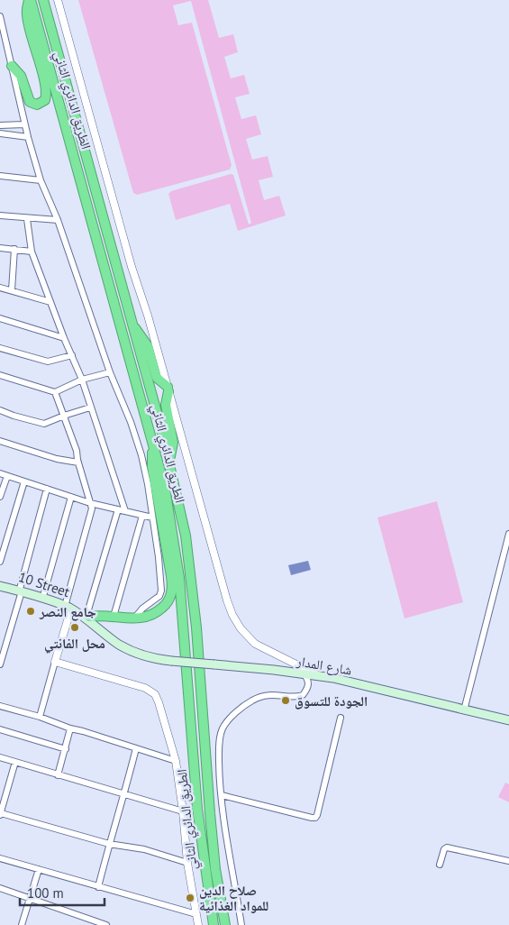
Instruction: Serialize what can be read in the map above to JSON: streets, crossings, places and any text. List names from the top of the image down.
{
  "streets": {
    "highway": ["الطريق الدائري الثاني"],
    "main road": ["10 Street", "شارع المدار"]
  },
  "crossings": [
    ["10 Street", "شارع المدار"]
  ],
  "places": [
    "جامع النصر",
    "محل الفانتي",
    "الجودة للتسوق",
    "صلاح الدين للمواد الغذائية"
  ],
  "scale_bar": "100 m"
}
